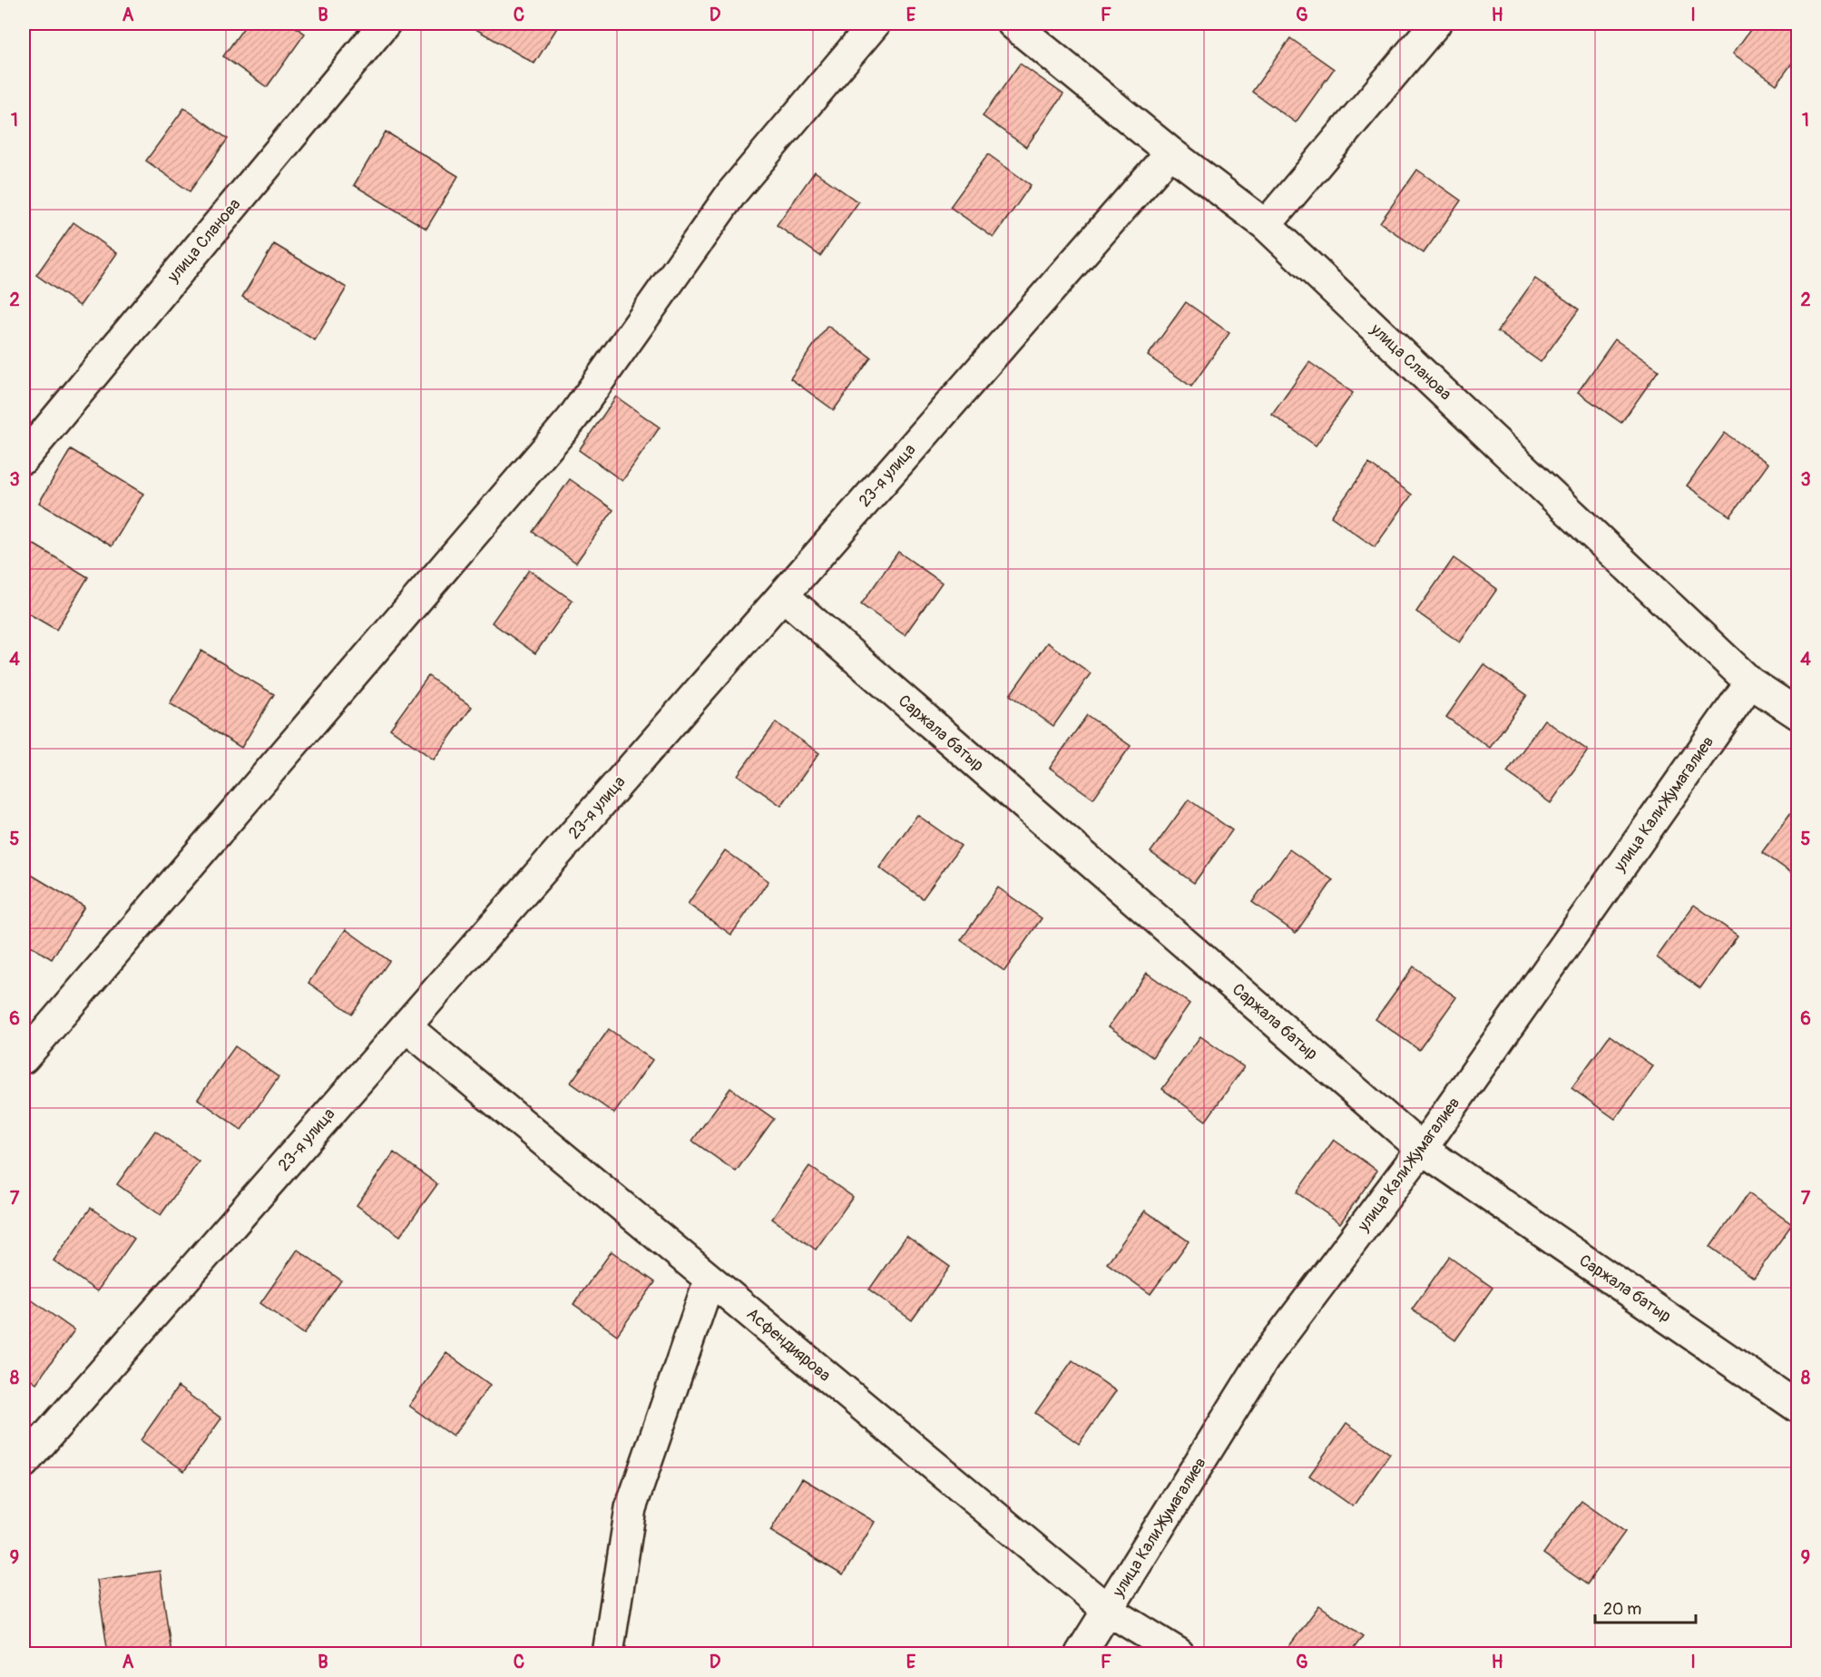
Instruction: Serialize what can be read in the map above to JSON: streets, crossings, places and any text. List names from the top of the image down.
{
  "streets": {
    "street": [
      "улица Сланова",
      "23-я улица",
      "Саржала батыр",
      "улица Кали Жумагалиев",
      "Асфендиярова"
    ]
  },
  "crossings": [
    ["улица Сланова", "23-я улица"],
    ["улица Сланова", "улица Кали Жумагалиев"],
    ["23-я улица", "Саржала батыр"],
    ["23-я улица", "Асфендиярова"],
    ["Саржала батыр", "улица Кали Жумагалиев"],
    ["улица Кали Жумагалиев", "Асфендиярова"]
  ],
  "scale_bar": "20 m",
  "grid": {
    "columns": [
      "A",
      "B",
      "C",
      "D",
      "E",
      "F",
      "G",
      "H",
      "I"
    ],
    "rows": [
      "1",
      "2",
      "3",
      "4",
      "5",
      "6",
      "7",
      "8",
      "9"
    ]
  }
}
